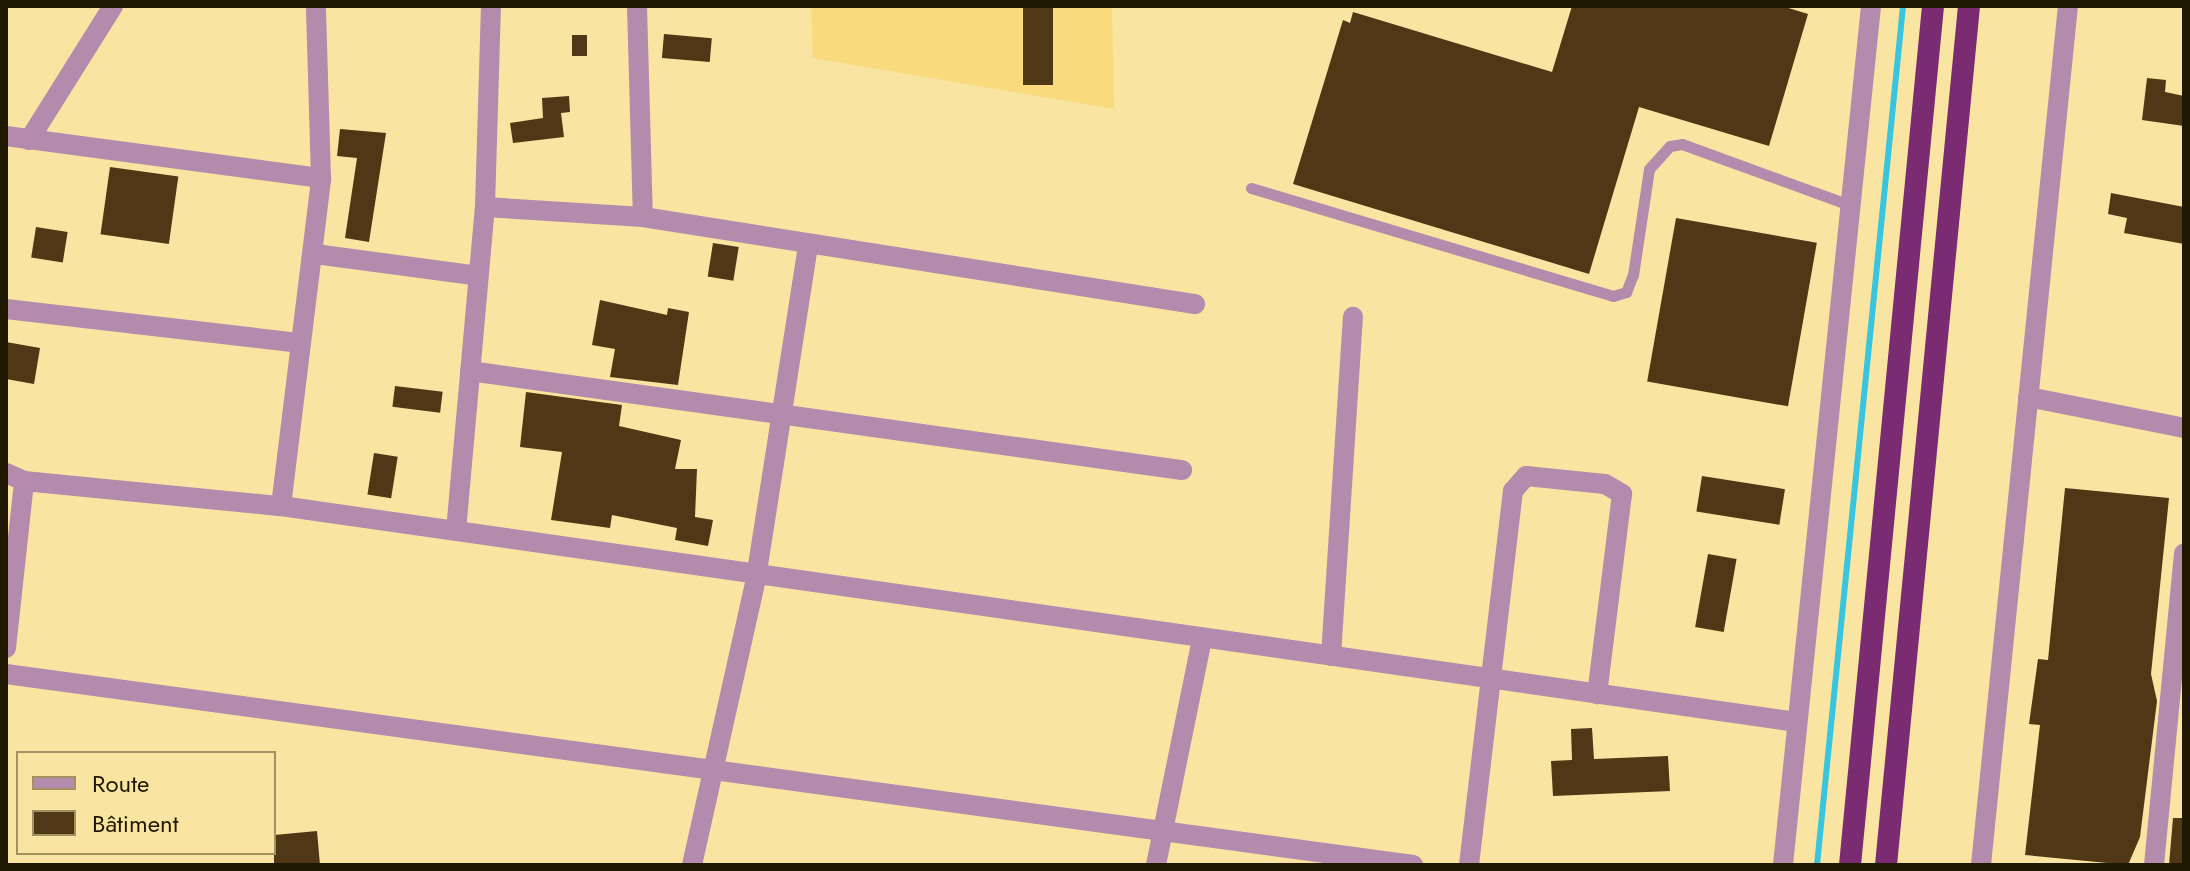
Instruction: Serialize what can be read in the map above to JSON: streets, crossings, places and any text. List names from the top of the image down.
{
  "legend": ["Route", "Bâtiment"]
}
